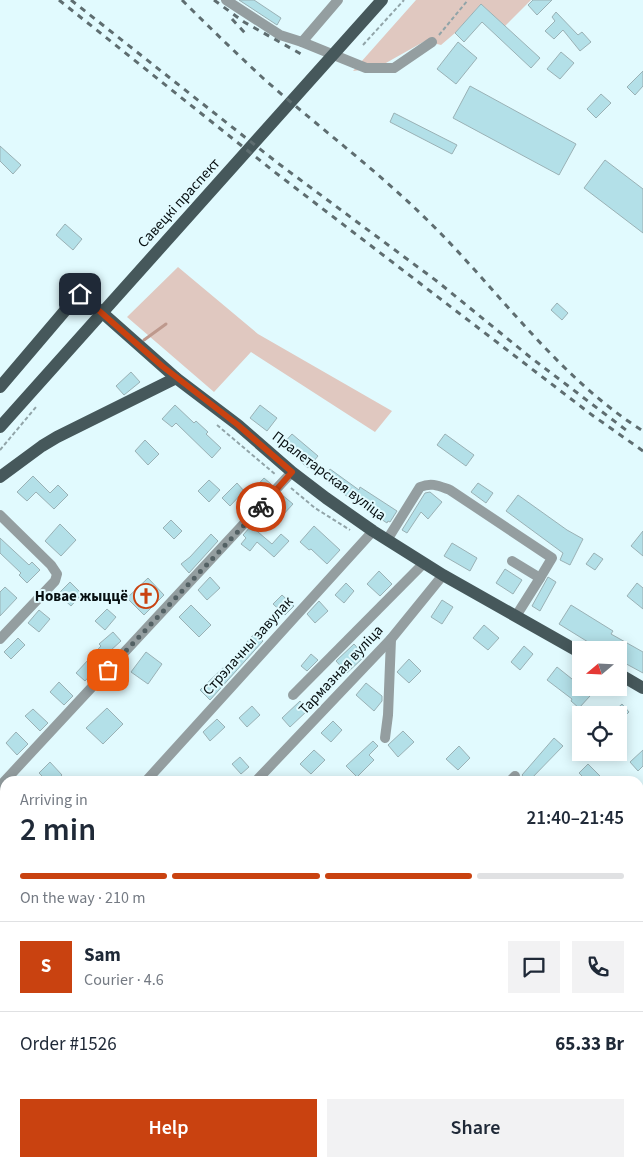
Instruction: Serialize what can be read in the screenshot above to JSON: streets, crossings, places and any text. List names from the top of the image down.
{
  "streets": {
    "main road": ["Савецкі праспект", "Пралетарская вуліца"],
    "street": ["Стрэлачны завулак", "Тармазная вуліца"]
  },
  "crossings": [
    ["Пралетарская вуліца", "Стрэлачны завулак"],
    ["Пралетарская вуліца", "Тармазная вуліца"]
  ],
  "places": {
    "church": ["Новае жыццё"]
  },
  "north": "left",
  "page": {
    "heading": ["2 min", "Arriving in", "21:40–21:45"],
    "panel": [
      "Sam",
      "Courier · 4.6",
      "Order #1526",
      "65.33 Br"
    ],
    "bar": "On the way · 210 m",
    "round": "S",
    "buttons": ["Help", "Share"]
  }
}
